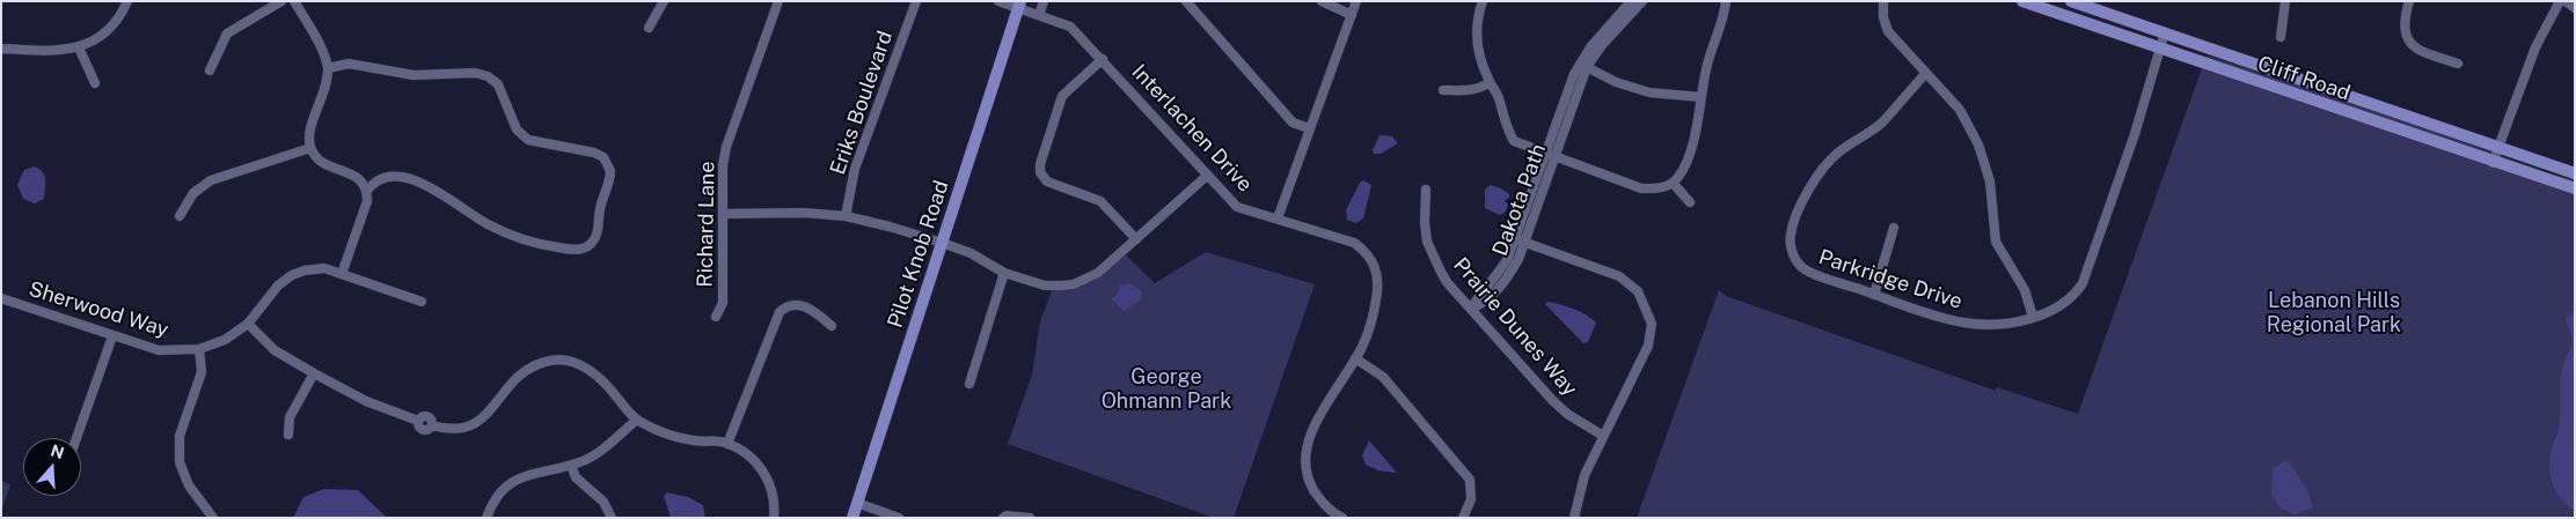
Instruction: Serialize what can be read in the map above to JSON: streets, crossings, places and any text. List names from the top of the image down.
{
  "streets": {
    "main road": ["Cliff Road", "Pilot Knob Road"],
    "street": [
      "Eriks Boulevard",
      "Interlachen Drive",
      "Dakota Path",
      "Richard Lane",
      "Parkridge Drive",
      "Sherwood Way",
      "Prairie Dunes Way"
    ]
  },
  "crossings": [
    ["Cliff Road", "Parkridge Drive"],
    ["Interlachen Drive", "Pilot Knob Road"],
    ["Dakota Path", "Prairie Dunes Way"]
  ],
  "parks": ["Lebanon Hills Regional Park", "George Ohmann Park"],
  "north": "top"
}
